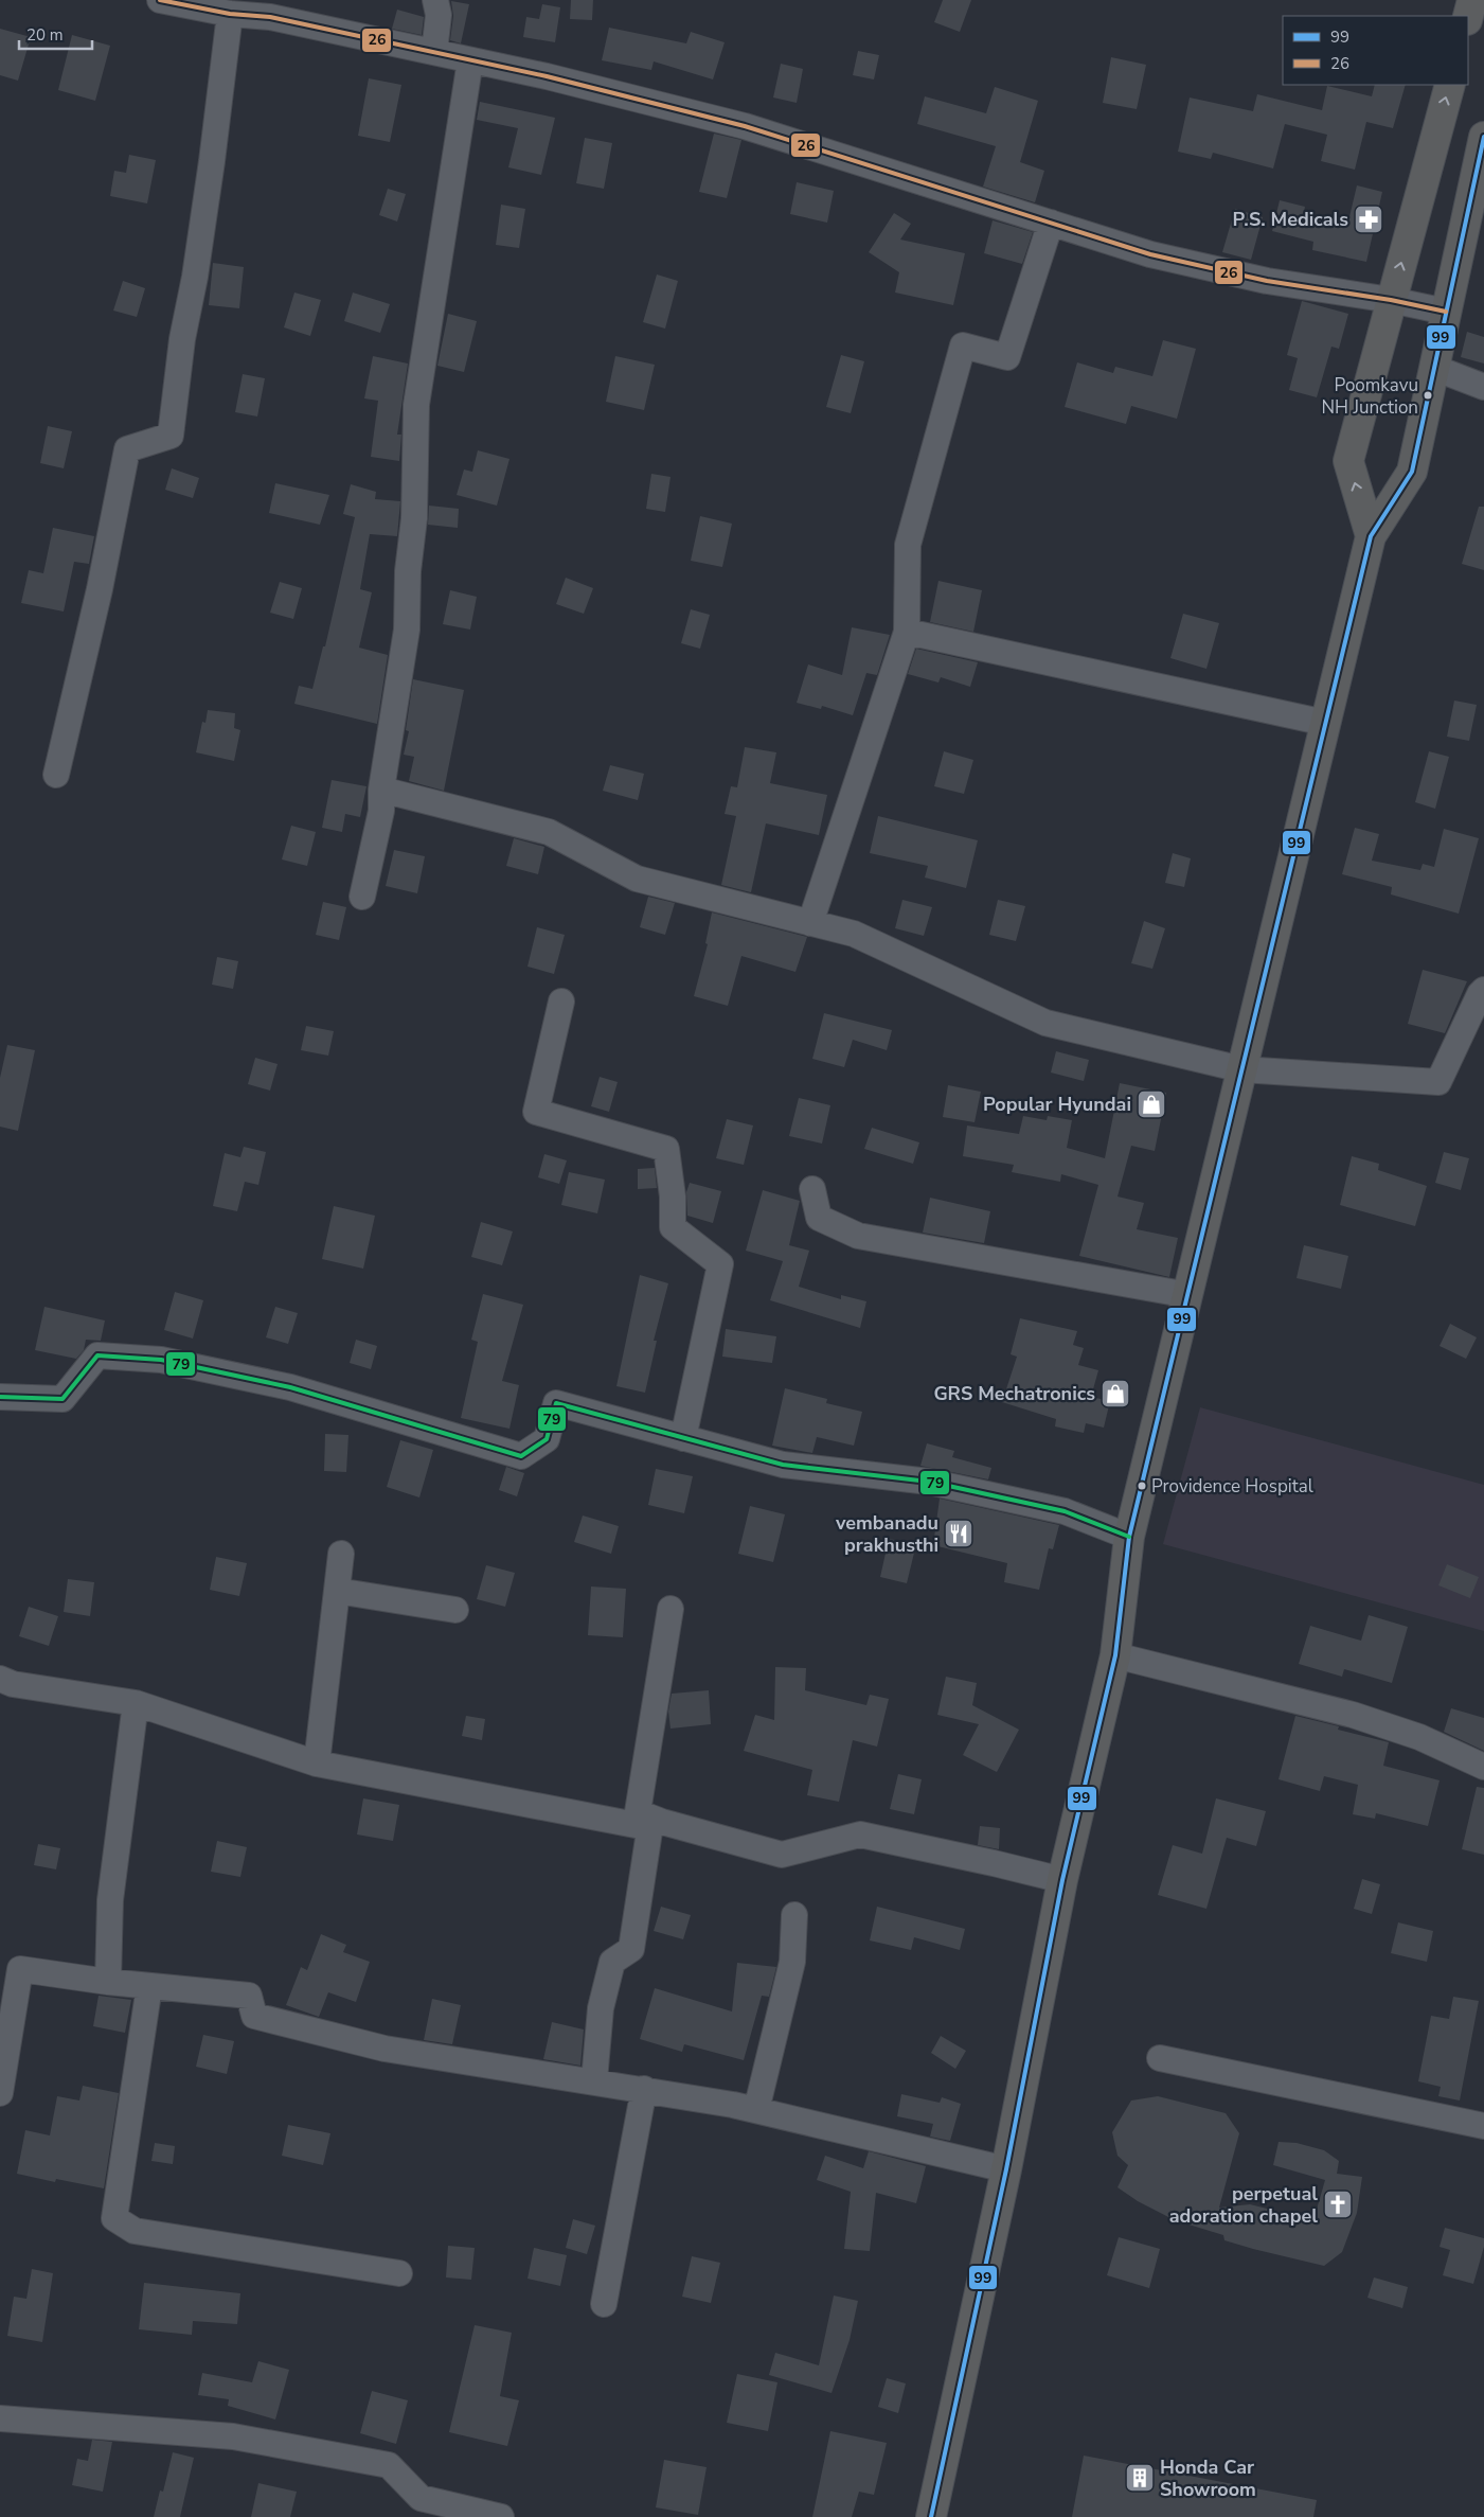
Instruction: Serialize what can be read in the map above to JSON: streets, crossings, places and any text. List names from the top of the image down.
{
  "places": {
    "pharmacy": ["P.S. Medicals"],
    "other": ["Poomkavu NH Junction", "Providence Hospital"],
    "shop": ["Popular Hyundai", "GRS Mechatronics"],
    "restaurant": ["vembanadu prakhusthi"],
    "church": ["perpetual adoration chapel"],
    "building": ["Honda Car Showroom"]
  },
  "lines": ["transit line 26", "transit line 99", "transit line 79"],
  "legend": ["99", "26"],
  "scale_bar": "20 m"
}
